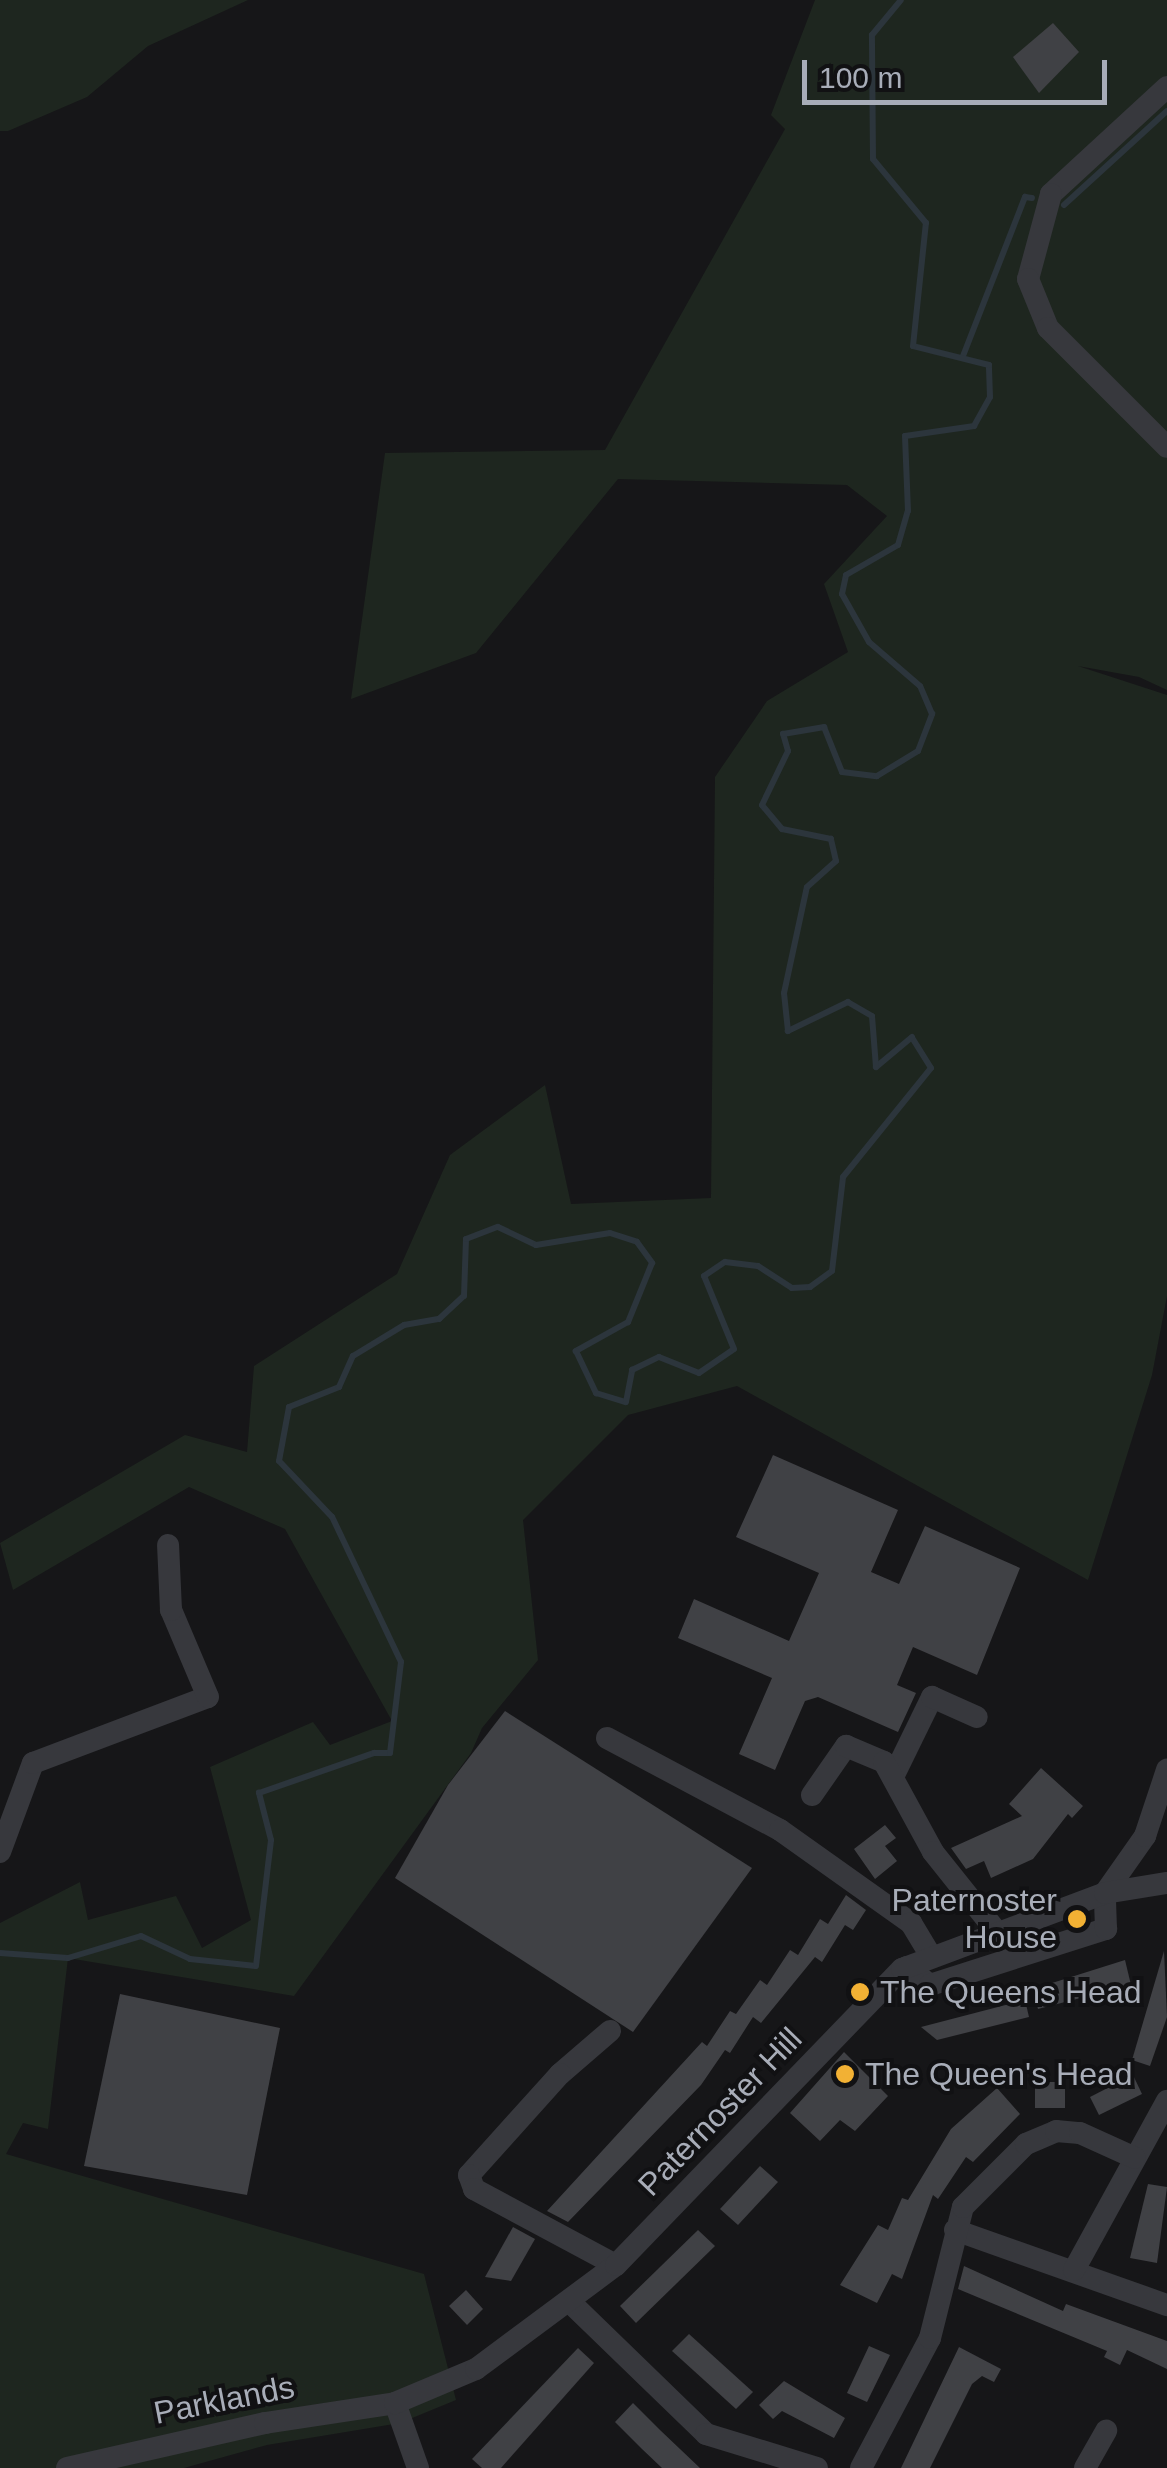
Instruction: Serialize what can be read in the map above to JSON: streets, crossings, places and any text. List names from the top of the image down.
{
  "streets": {
    "street": ["Paternoster Hill", "Parklands"]
  },
  "crossings": [
    ["Paternoster Hill", "Parklands"]
  ],
  "places": ["Paternoster House", "The Queens Head", "The Queen's Head"],
  "scale_bar": "100 m"
}
